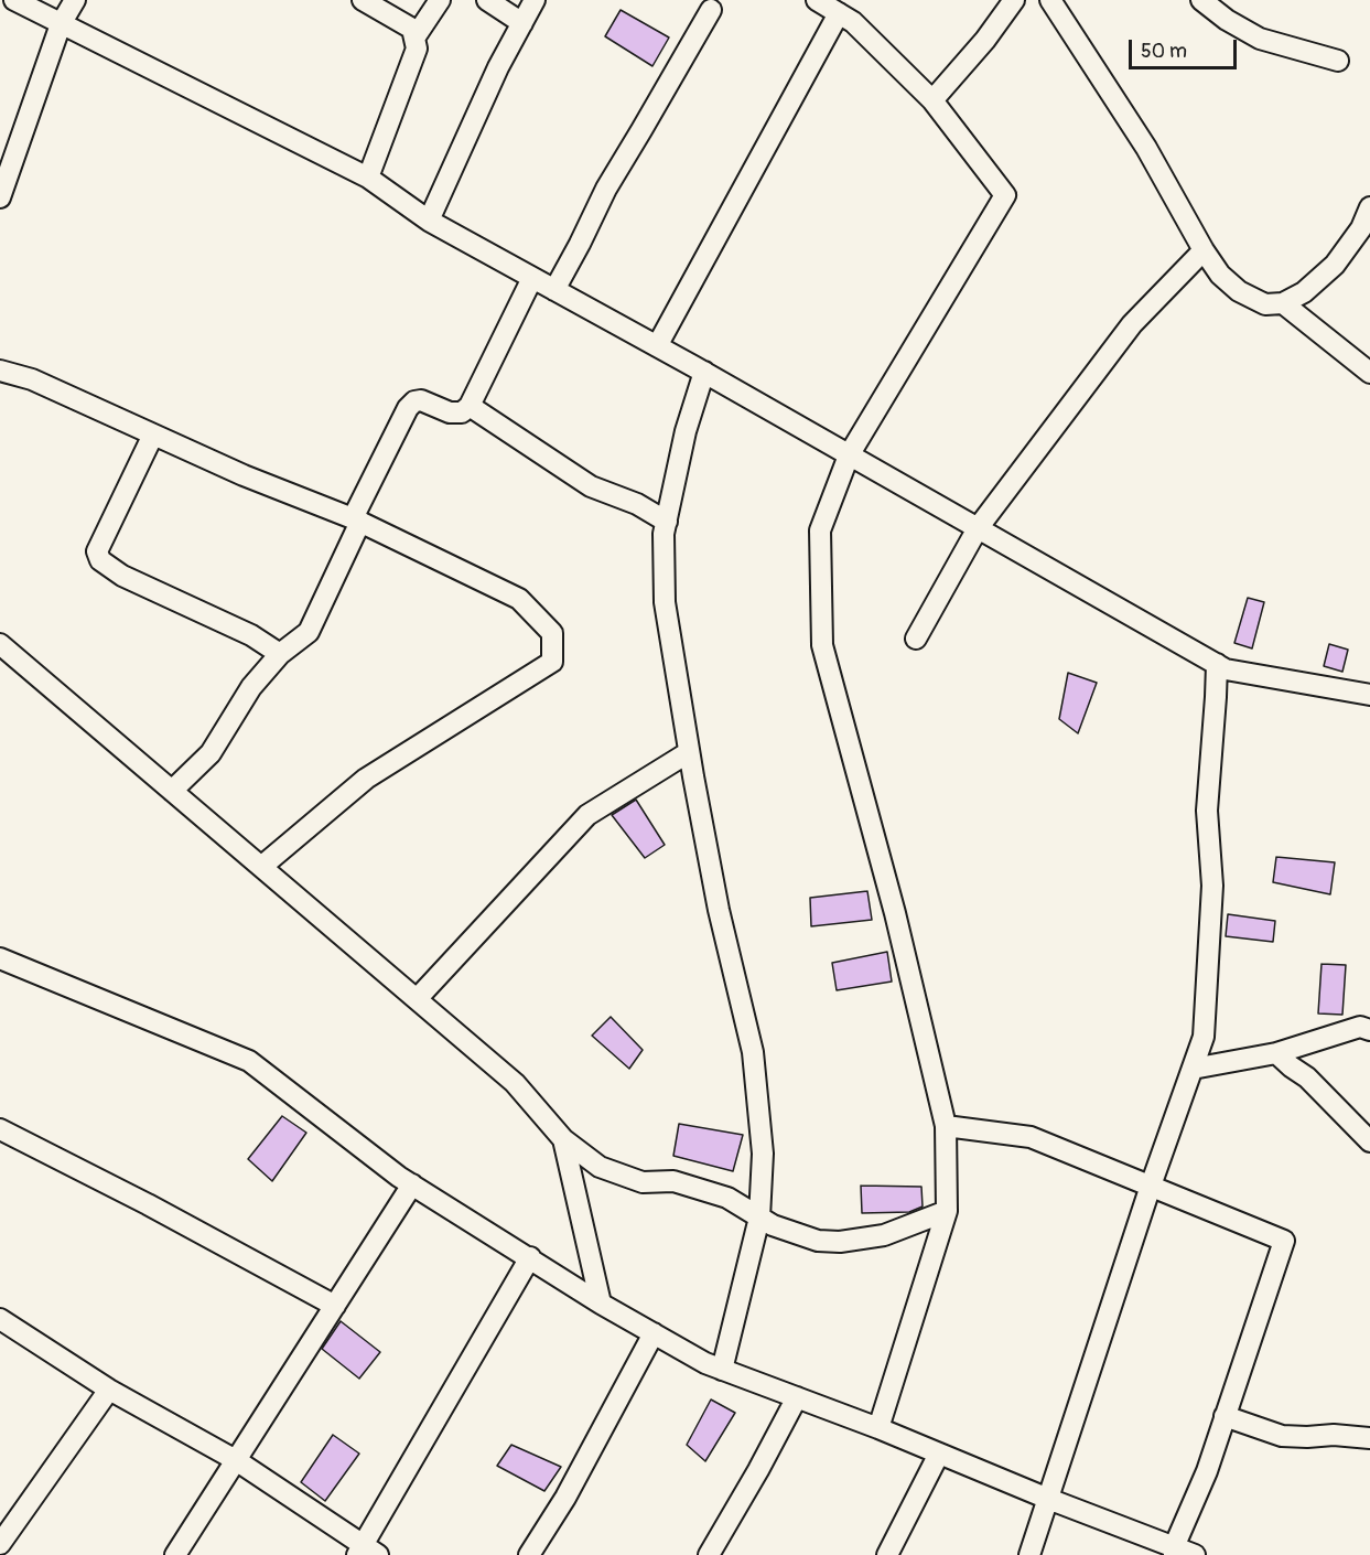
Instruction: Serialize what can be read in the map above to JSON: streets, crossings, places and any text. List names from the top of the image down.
{
  "scale_bar": "50 m"
}
